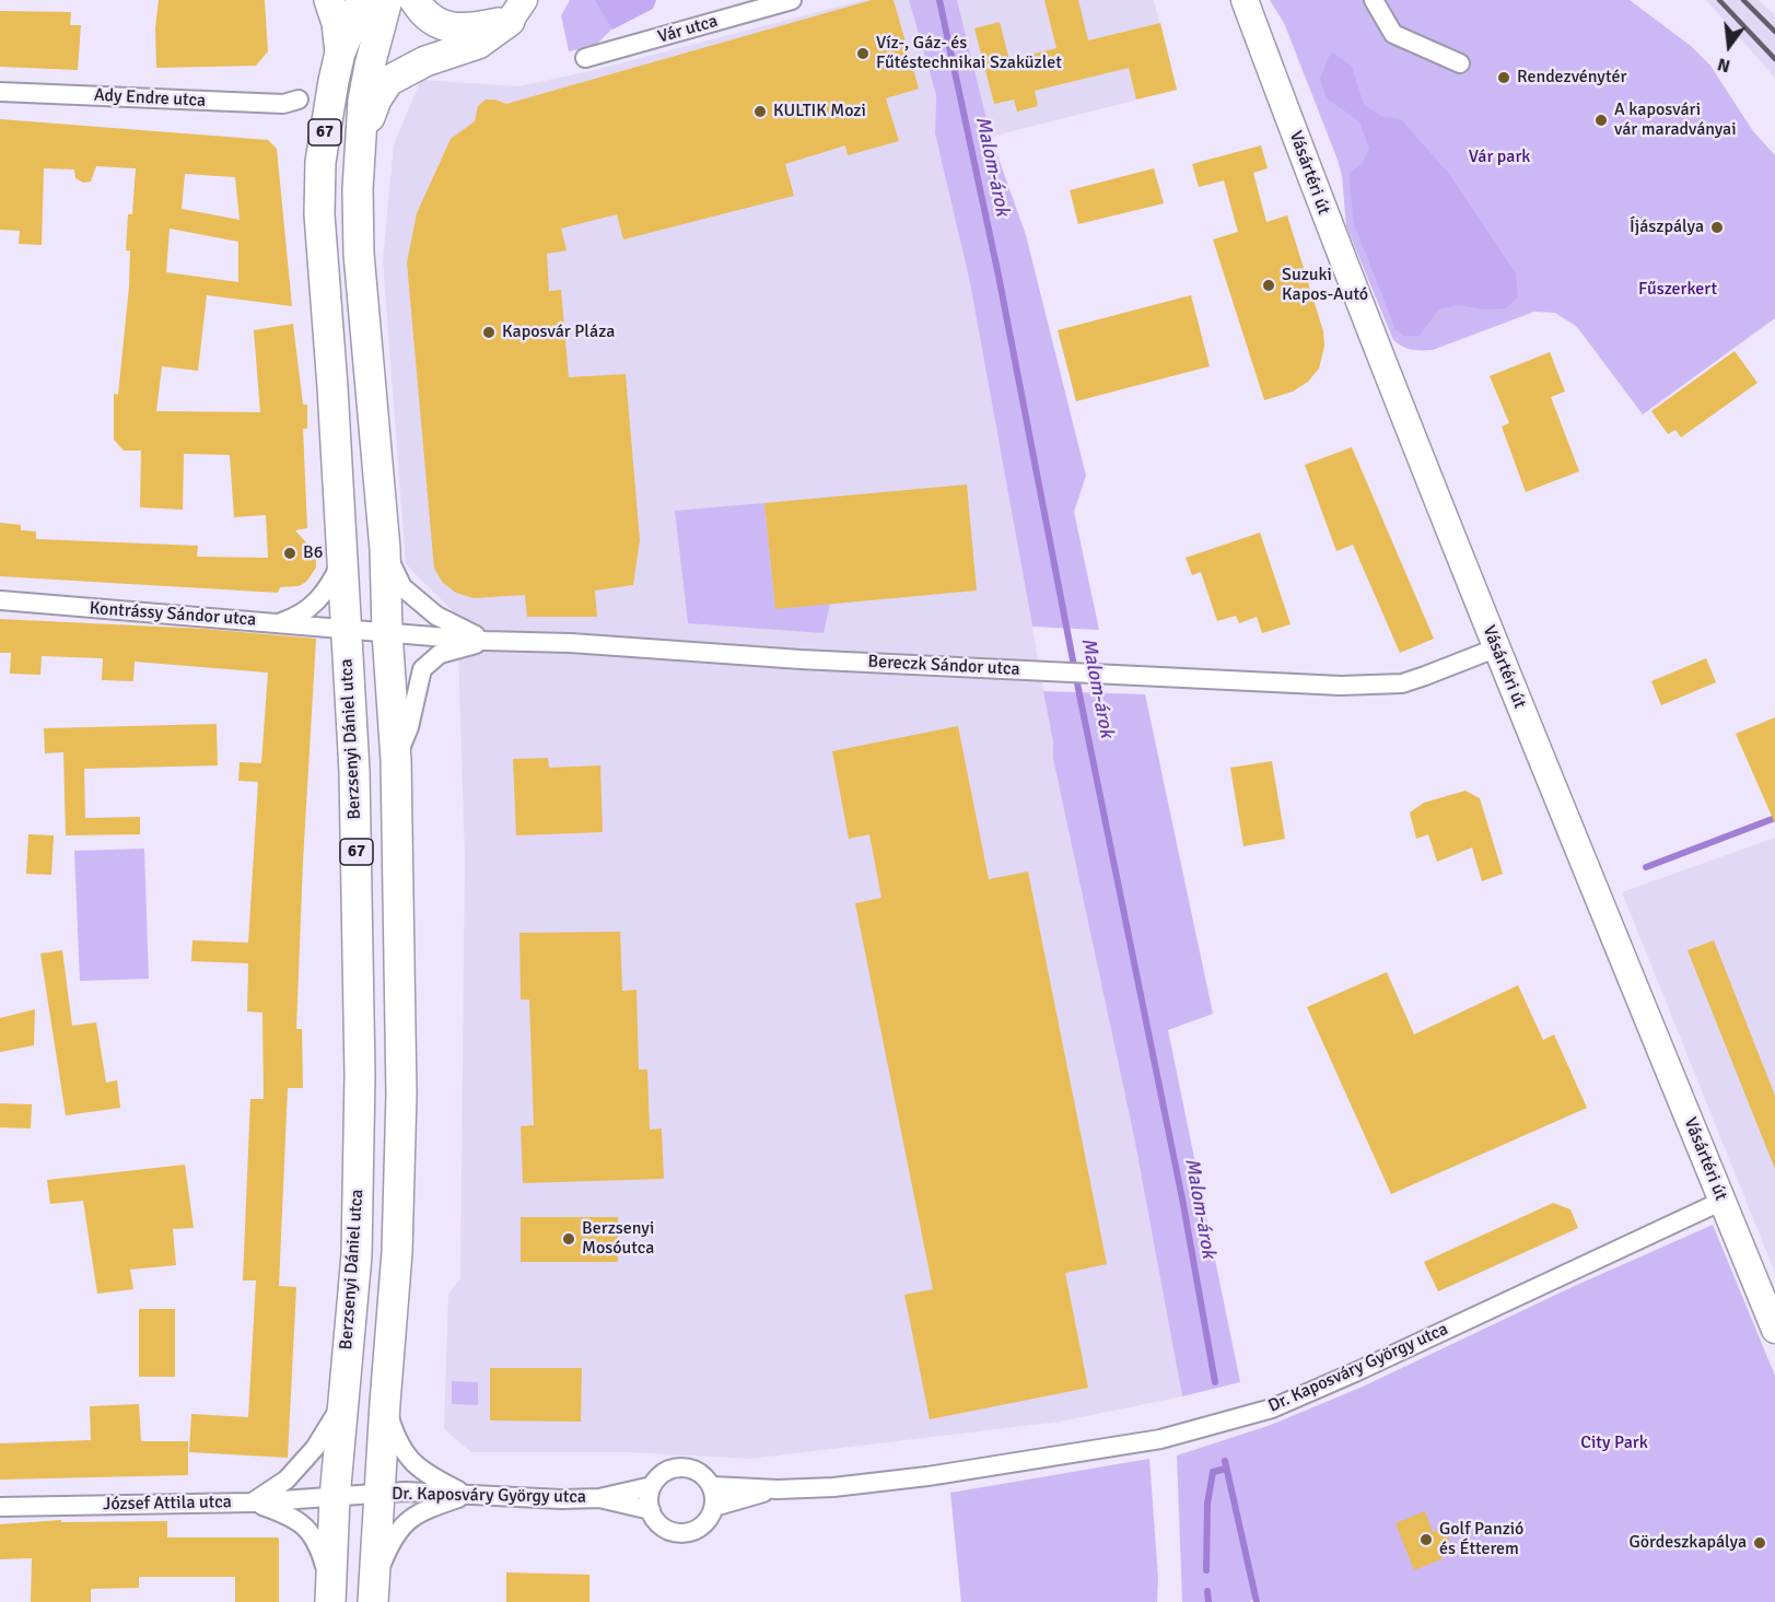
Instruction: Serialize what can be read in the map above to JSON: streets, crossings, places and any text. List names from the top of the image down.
{
  "streets": {
    "main road": ["67", "Berzsenyi Dániel utca"],
    "street": [
      "Vár utca",
      "Ady Endre utca",
      "Vásártéri út",
      "Kontrássy Sándor utca",
      "Bereczk Sándor utca",
      "Dr. Kaposváry György utca",
      "József Attila utca"
    ]
  },
  "crossings": [
    ["67", "Kontrássy Sándor utca"],
    ["67", "Bereczk Sándor utca"],
    ["67", "Dr. Kaposváry György utca"],
    ["Vásártéri út", "Bereczk Sándor utca"],
    ["Vásártéri út", "Dr. Kaposváry György utca"],
    ["Kontrássy Sándor utca", "Bereczk Sándor utca"],
    ["Kontrássy Sándor utca", "Berzsenyi Dániel utca"],
    ["Berzsenyi Dániel utca", "Dr. Kaposváry György utca"],
    ["Berzsenyi Dániel utca", "József Attila utca"],
    ["Dr. Kaposváry György utca", "József Attila utca"]
  ],
  "water": ["Malom-árok"],
  "parks": ["Vár park", "Fűszerkert", "City Park"],
  "places": [
    "Víz-, Gáz- és Fűtéstechnikai Szaküzlet",
    "Rendezvénytér",
    "KULTIK Mozi",
    "A kaposvári vár maradványai",
    "Íjászpálya",
    "Suzuki Kapos-Autó",
    "Kaposvár Pláza",
    "B6",
    "Berzsenyi Mosóutca",
    "Golf Panzió és Étterem",
    "Gördeszkapálya"
  ],
  "north": "bottom"
}
